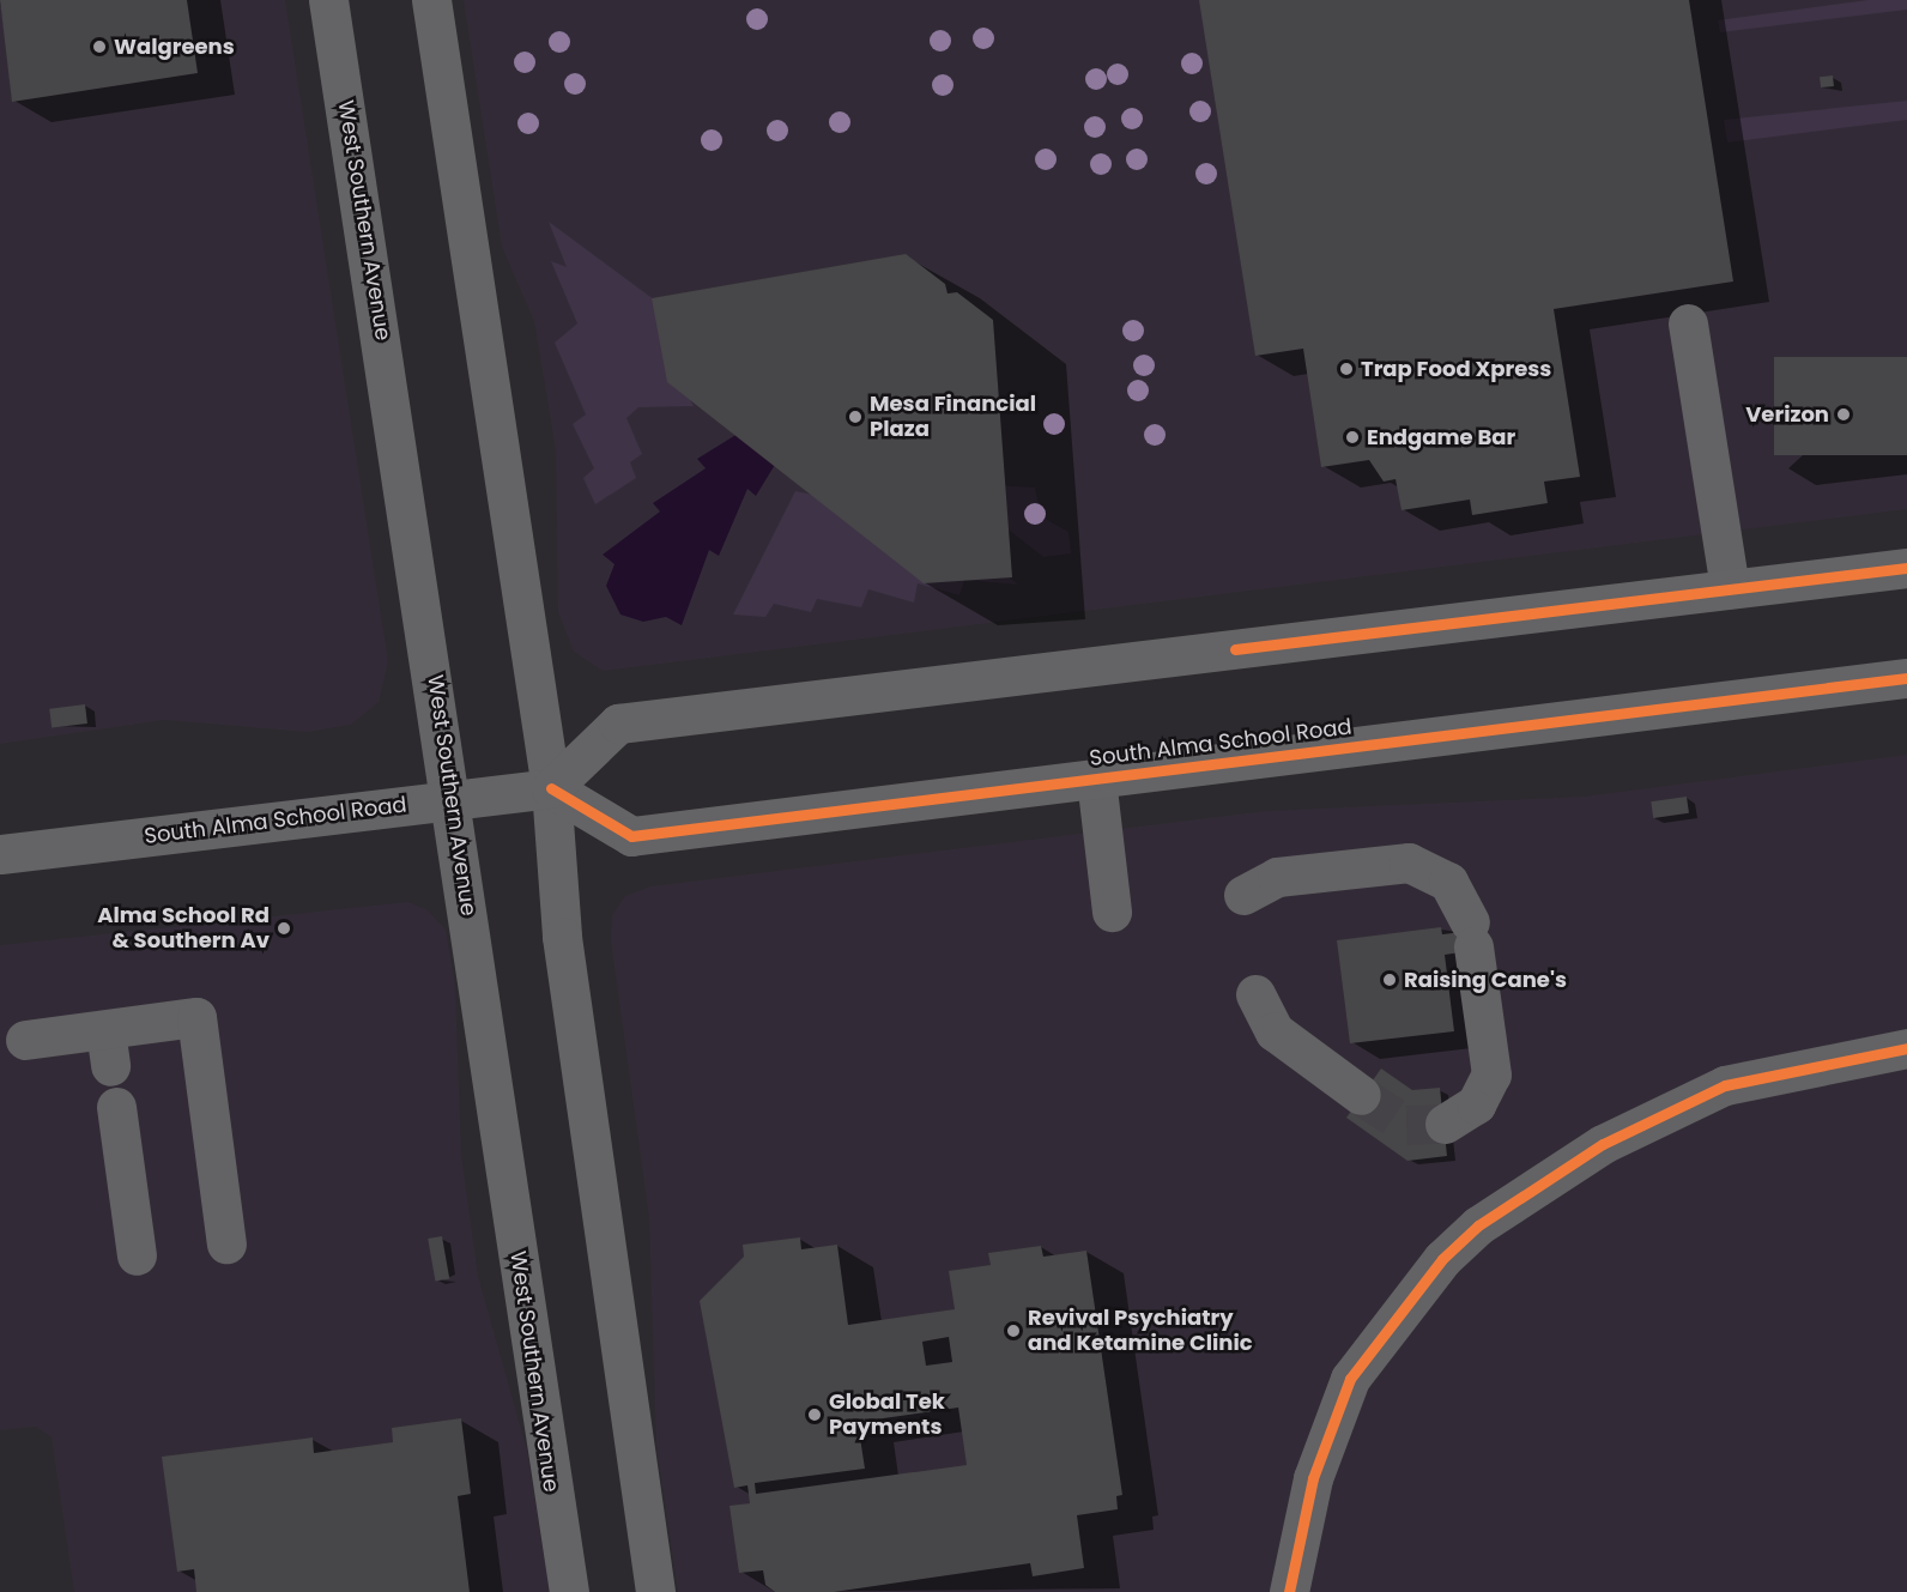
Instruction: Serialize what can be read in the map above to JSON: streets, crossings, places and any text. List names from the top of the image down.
{
  "streets": {
    "main road": ["West Southern Avenue", "South Alma School Road"]
  },
  "crossings": [
    ["West Southern Avenue", "South Alma School Road"]
  ],
  "places": [
    "Walgreens",
    "Trap Food Xpress",
    "Verizon",
    "Mesa Financial Plaza",
    "Endgame Bar",
    "Alma School Rd & Southern Av",
    "Raising Cane's",
    "Revival Psychiatry and Ketamine Clinic",
    "Global Tek Payments"
  ]
}
